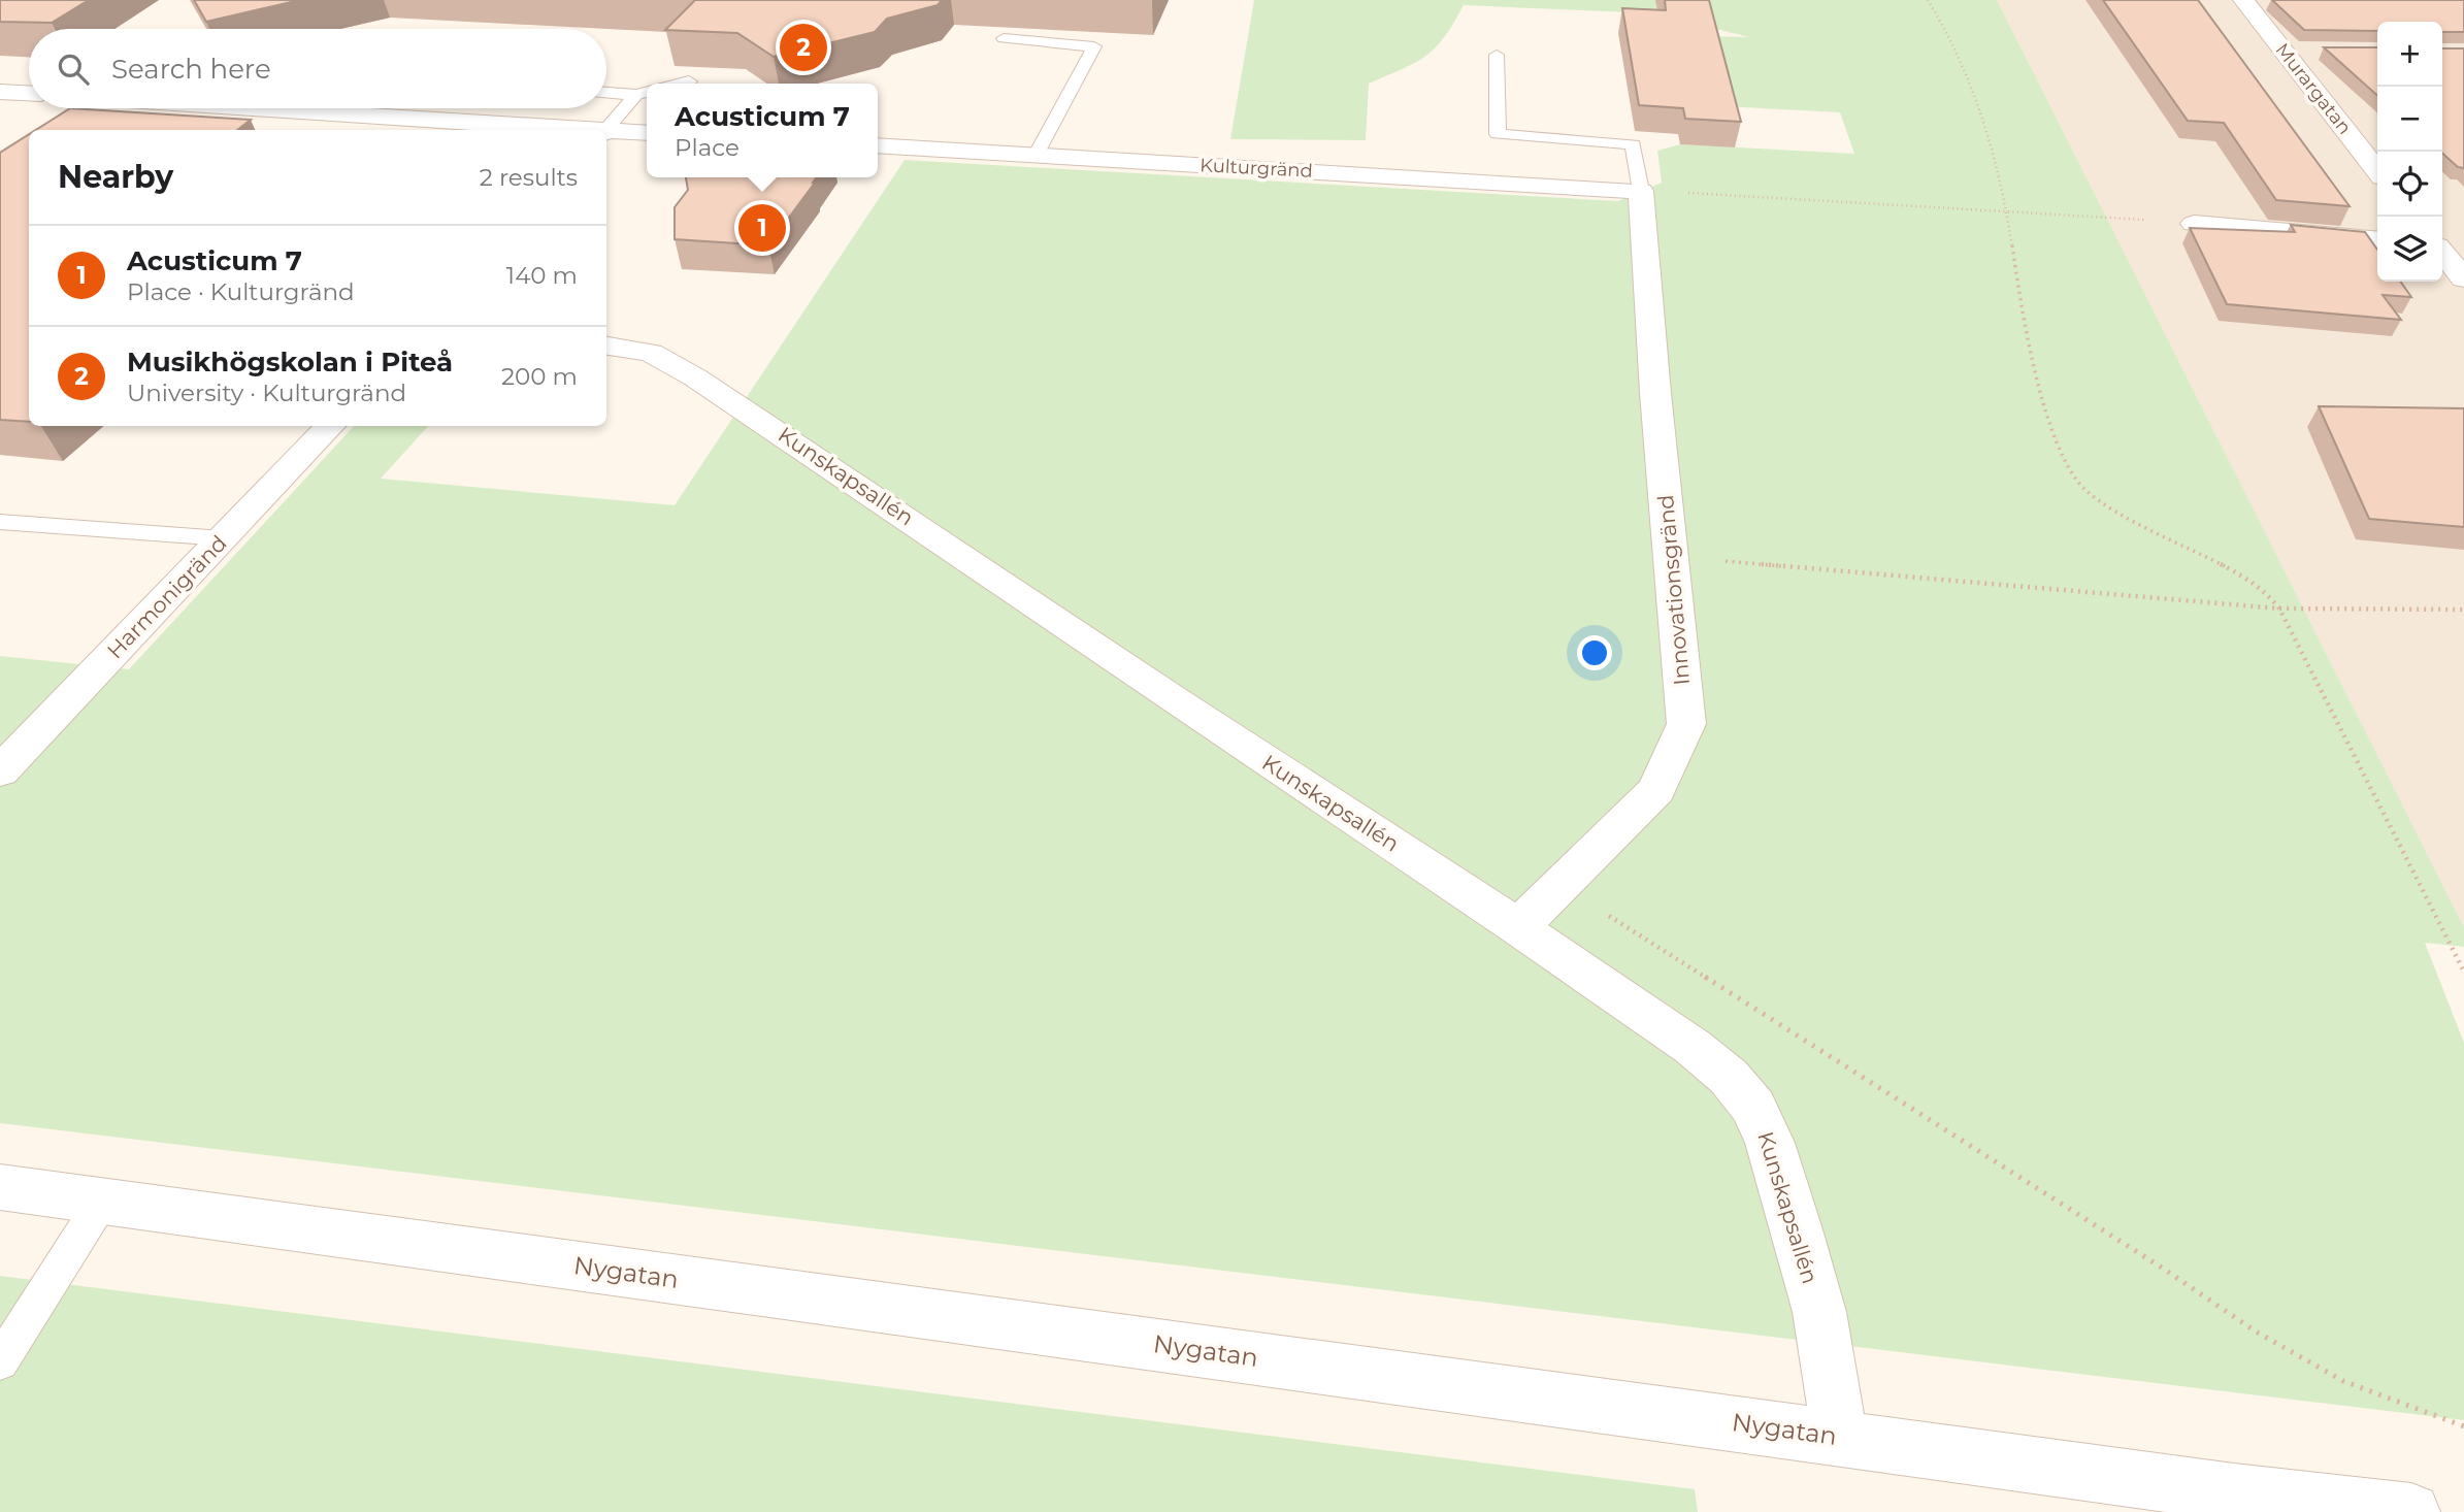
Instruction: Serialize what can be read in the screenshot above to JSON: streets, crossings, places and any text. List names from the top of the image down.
{
  "streets": {
    "street": [
      "Murargatan",
      "Kulturgränd",
      "Kunskapsallén",
      "Innovationsgränd",
      "Harmonigränd",
      "Nygatan"
    ]
  },
  "crossings": [
    ["Kulturgränd", "Innovationsgränd"],
    ["Kunskapsallén", "Innovationsgränd"],
    ["Kunskapsallén", "Nygatan"]
  ],
  "page": {
    "pins": ["2", "1"],
    "map_buttons": ["+", "−"],
    "search": "Search here",
    "popup": ["Acusticum 7", "Place"],
    "heading": ["Nearby", "2 results"],
    "list": [
      {
        "mark": "1",
        "name": "Acusticum 7",
        "note": "Place · Kulturgränd",
        "value": "140 m"
      },
      {
        "mark": "2",
        "name": "Musikhögskolan i Piteå",
        "note": "University · Kulturgränd",
        "value": "200 m"
      }
    ]
  }
}
